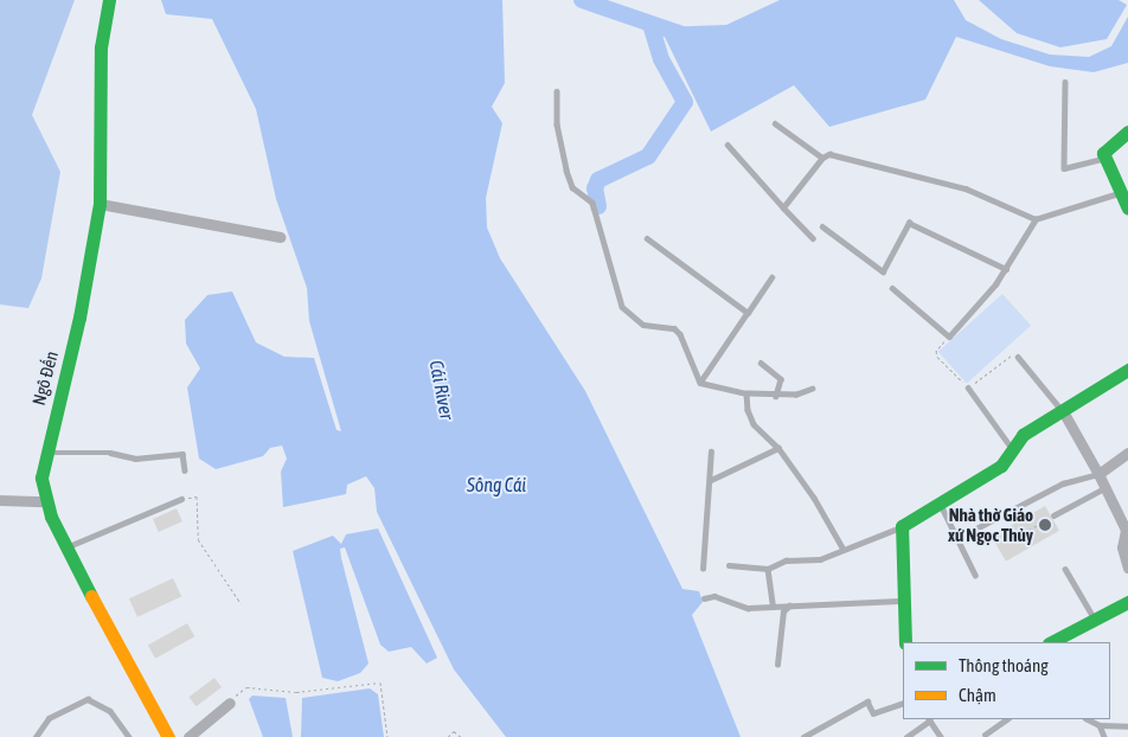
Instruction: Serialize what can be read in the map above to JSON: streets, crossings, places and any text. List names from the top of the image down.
{
  "streets": {
    "street": ["Ngô Đến"]
  },
  "water": ["Cái River", "Sông Cái"],
  "places": ["Nhà thờ Giáo xứ Ngọc Thủy"],
  "legend": ["Thông thoáng", "Chậm"]
}
